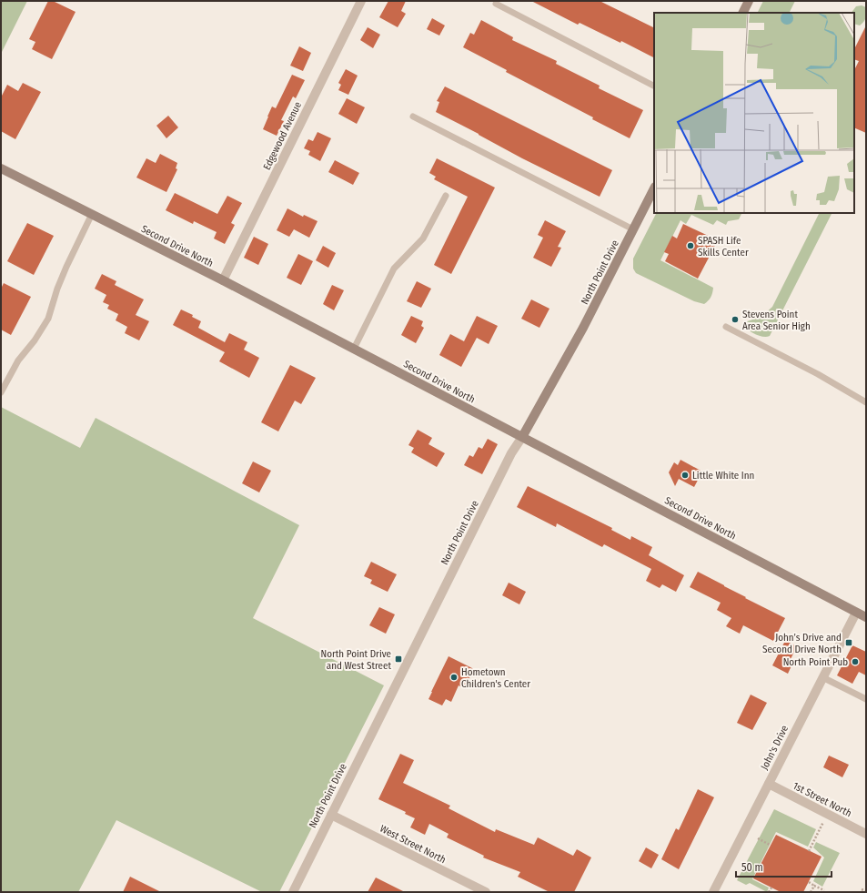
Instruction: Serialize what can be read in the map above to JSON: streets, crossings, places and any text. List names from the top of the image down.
{
  "streets": {
    "street": [
      "Edgewood Avenue",
      "Second Drive North",
      "North Point Drive",
      "John's Drive",
      "1st Street North",
      "West Street North"
    ]
  },
  "crossings": [
    ["Edgewood Avenue", "Second Drive North"],
    ["Second Drive North", "North Point Drive"],
    ["Second Drive North", "John's Drive"],
    ["North Point Drive", "West Street North"],
    ["John's Drive", "1st Street North"]
  ],
  "places": {
    "other": [
      "SPASH Life Skills Center",
      "Stevens Point Area Senior High",
      "Little White Inn",
      "North Point Pub",
      "Hometown Children's Center"
    ],
    "transit": ["John’s Drive and Second Drive North", "North Point Drive and West Street"]
  },
  "scale_bar": "50 m"
}
